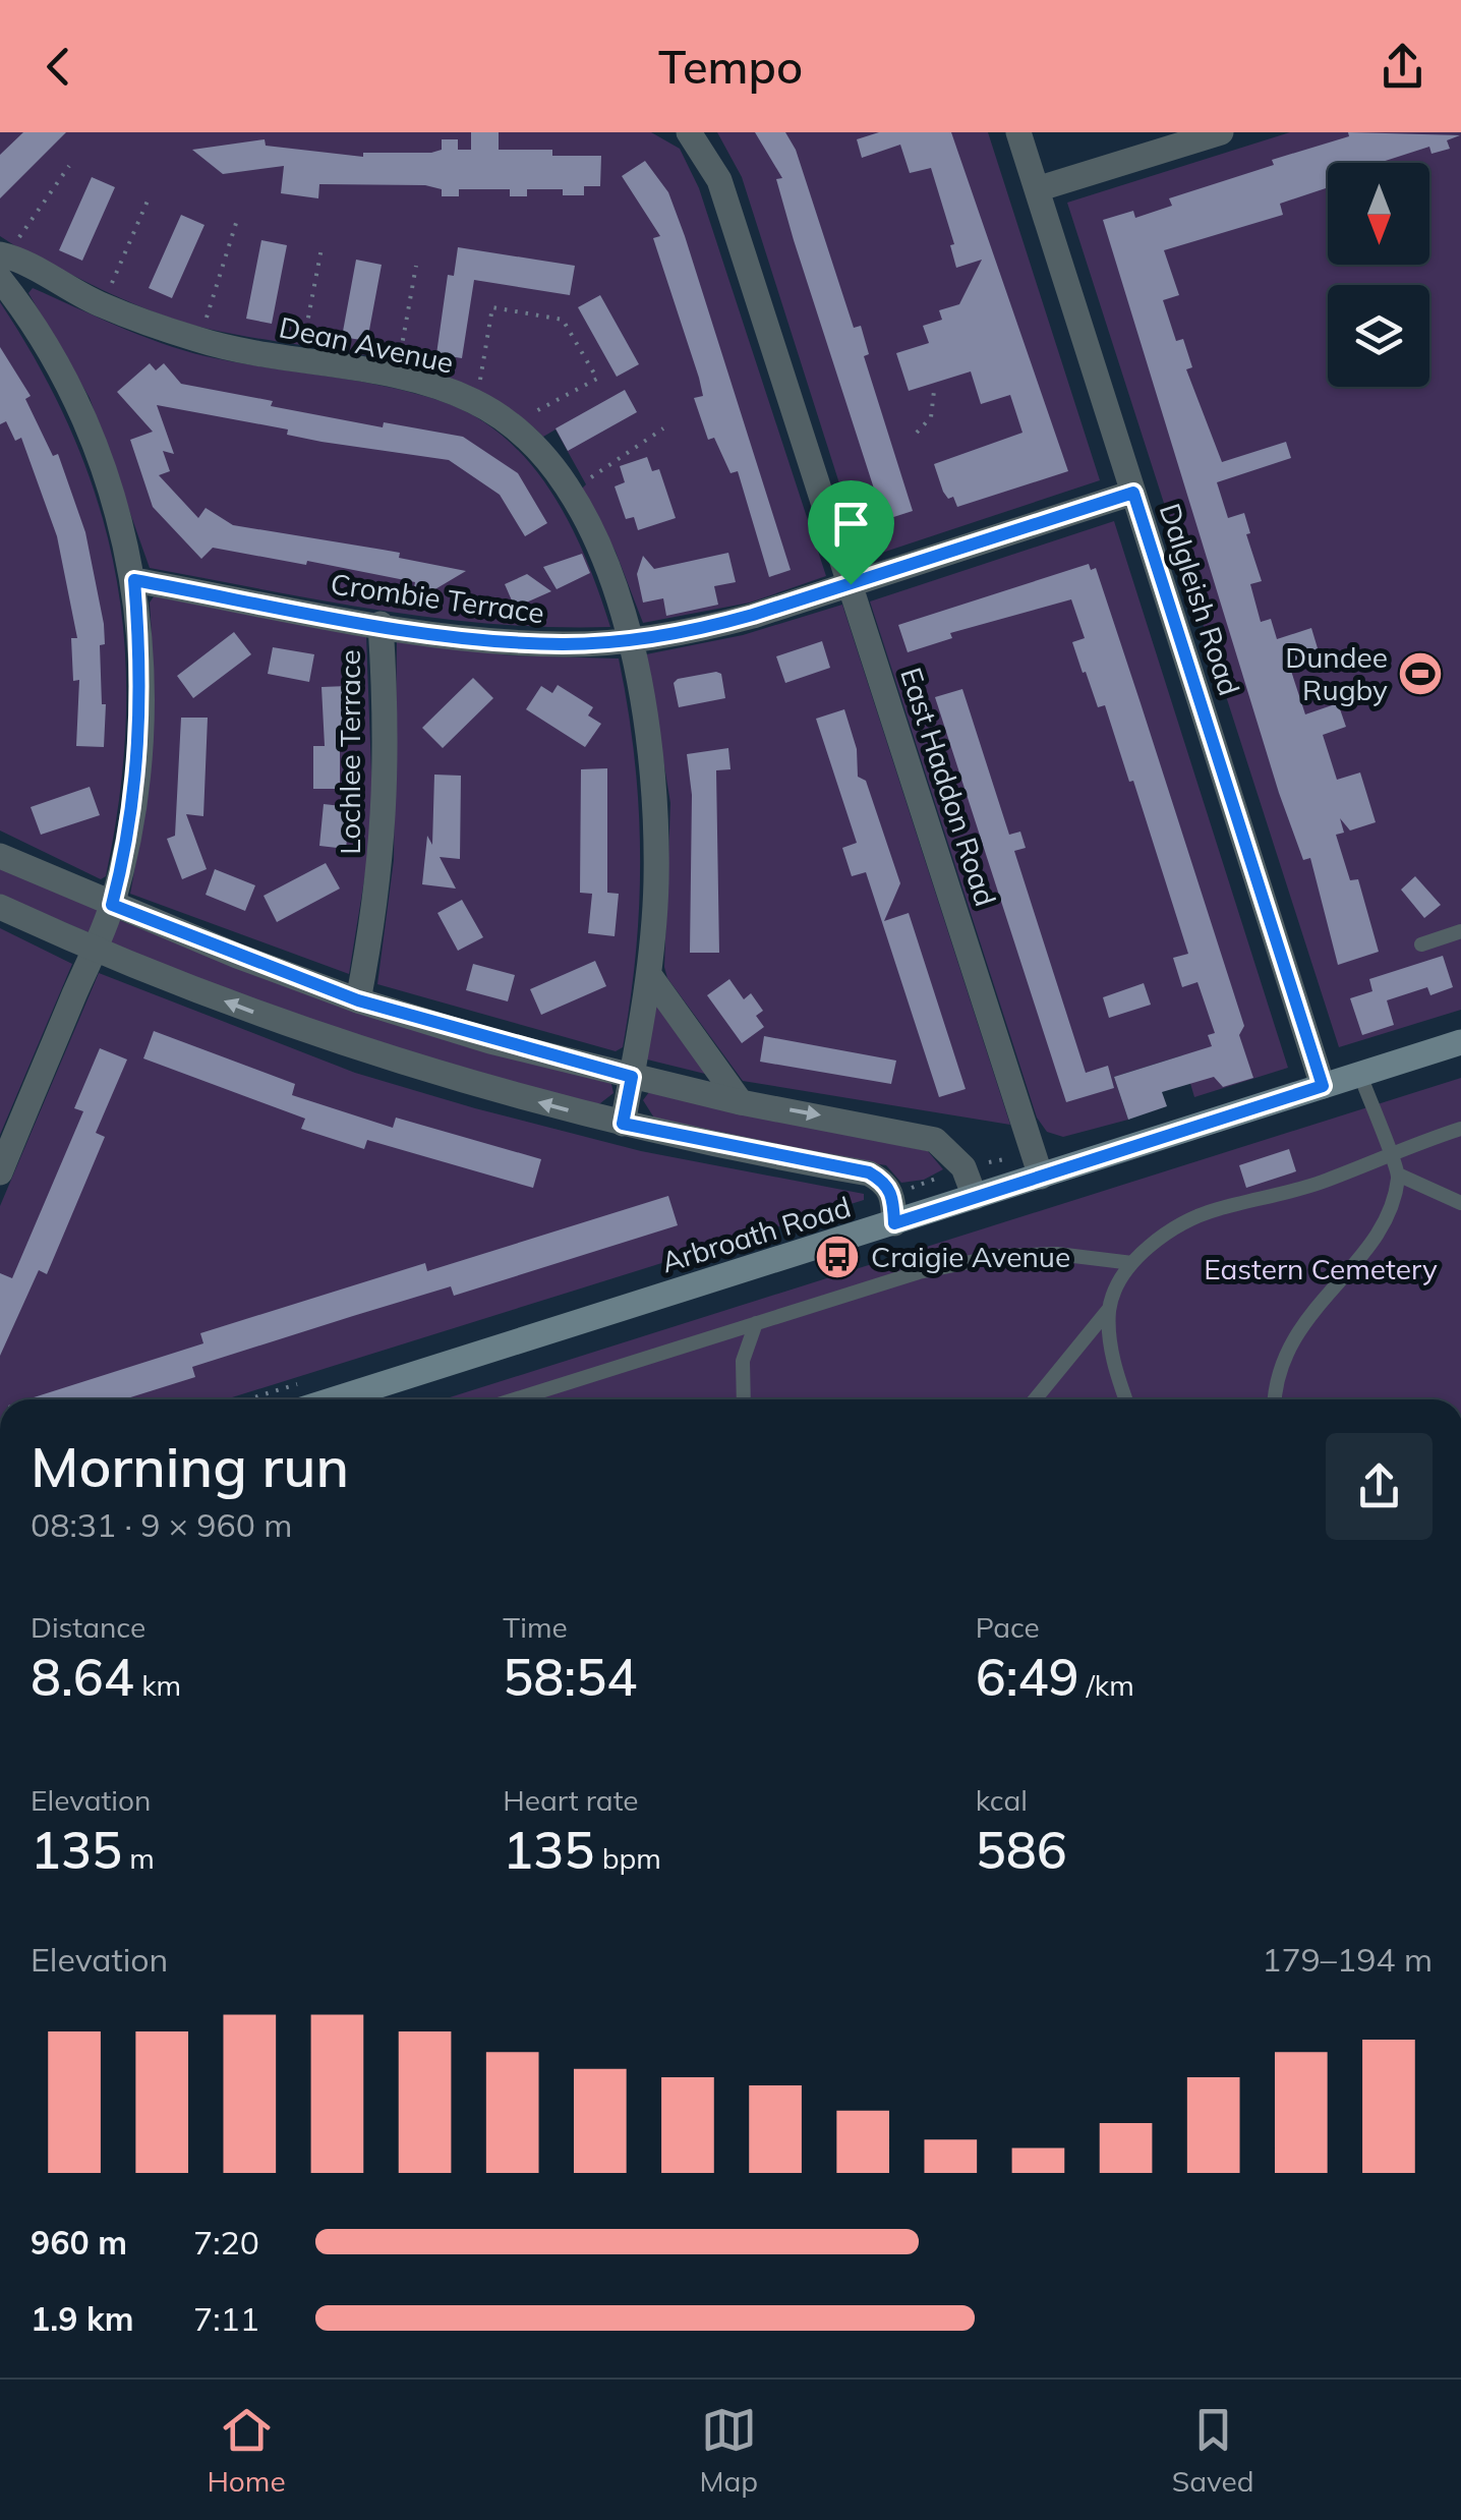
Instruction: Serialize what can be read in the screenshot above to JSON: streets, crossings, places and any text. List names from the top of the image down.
{
  "streets": {
    "main road": ["Arbroath Road"],
    "street": [
      "Dean Avenue",
      "Crombie Terrace",
      "Dalgleish Road",
      "Lochlee Terrace",
      "East Haddon Road"
    ]
  },
  "crossings": [
    ["Dean Avenue", "Crombie Terrace"],
    ["Crombie Terrace", "Dalgleish Road"],
    ["Crombie Terrace", "Lochlee Terrace"],
    ["Crombie Terrace", "East Haddon Road"],
    ["Dalgleish Road", "Arbroath Road"],
    ["East Haddon Road", "Arbroath Road"]
  ],
  "parks": ["Eastern Cemetery"],
  "places": {
    "sports": ["Dundee Rugby"],
    "bus stop": ["Craigie Avenue"]
  },
  "north": "bottom",
  "page": {
    "header": "Tempo",
    "heading": ["Morning run", "08:31 · 9 × 960 m"],
    "stats": [
      ["Distance", "8.64 km"],
      ["Time", "58:54"],
      ["Pace", "6:49 /km"],
      ["Elevation", "135 m"],
      ["Heart rate", "135 bpm"],
      ["kcal", "586"]
    ],
    "chart": ["Elevation", "179–194 m"],
    "list": [
      {
        "name": "960 m",
        "note": "7:20"
      },
      {
        "name": "1.9 km",
        "note": "7:11"
      }
    ],
    "tabs": ["Home", "Map", "Saved"]
  }
}
